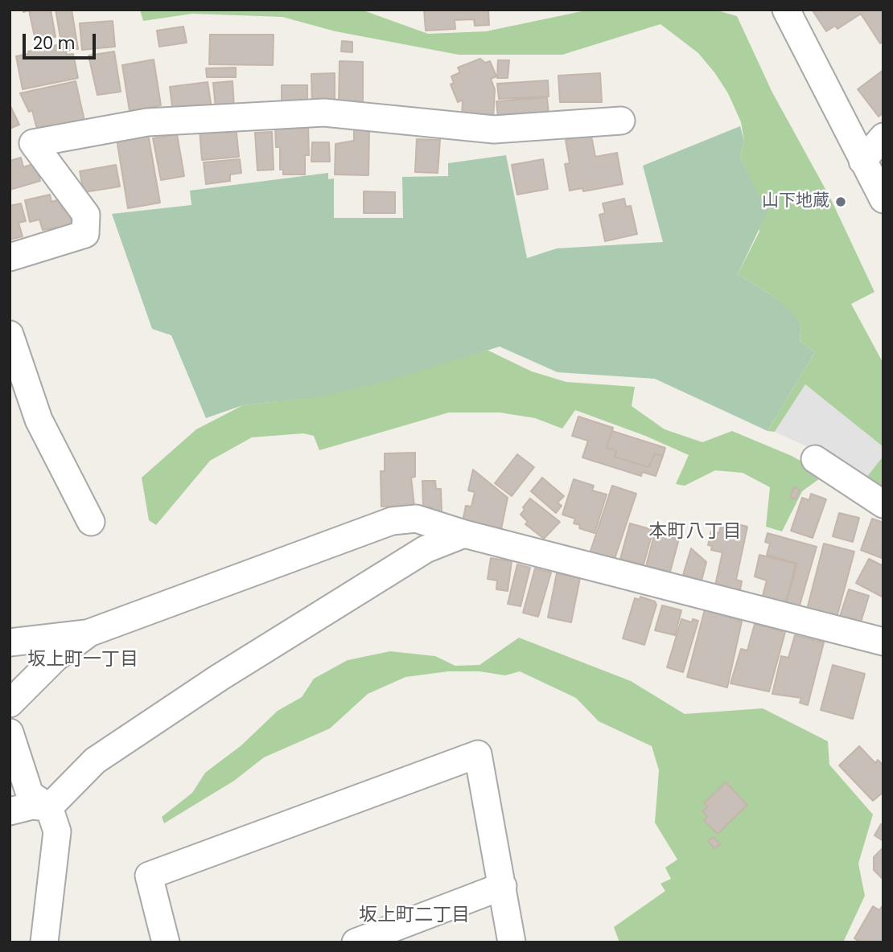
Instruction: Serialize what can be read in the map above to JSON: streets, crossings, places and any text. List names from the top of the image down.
{
  "districts": ["本町八丁目", "坂上町一丁目", "坂上町二丁目"],
  "places": ["山下地蔵"],
  "scale_bar": "20 m"
}
